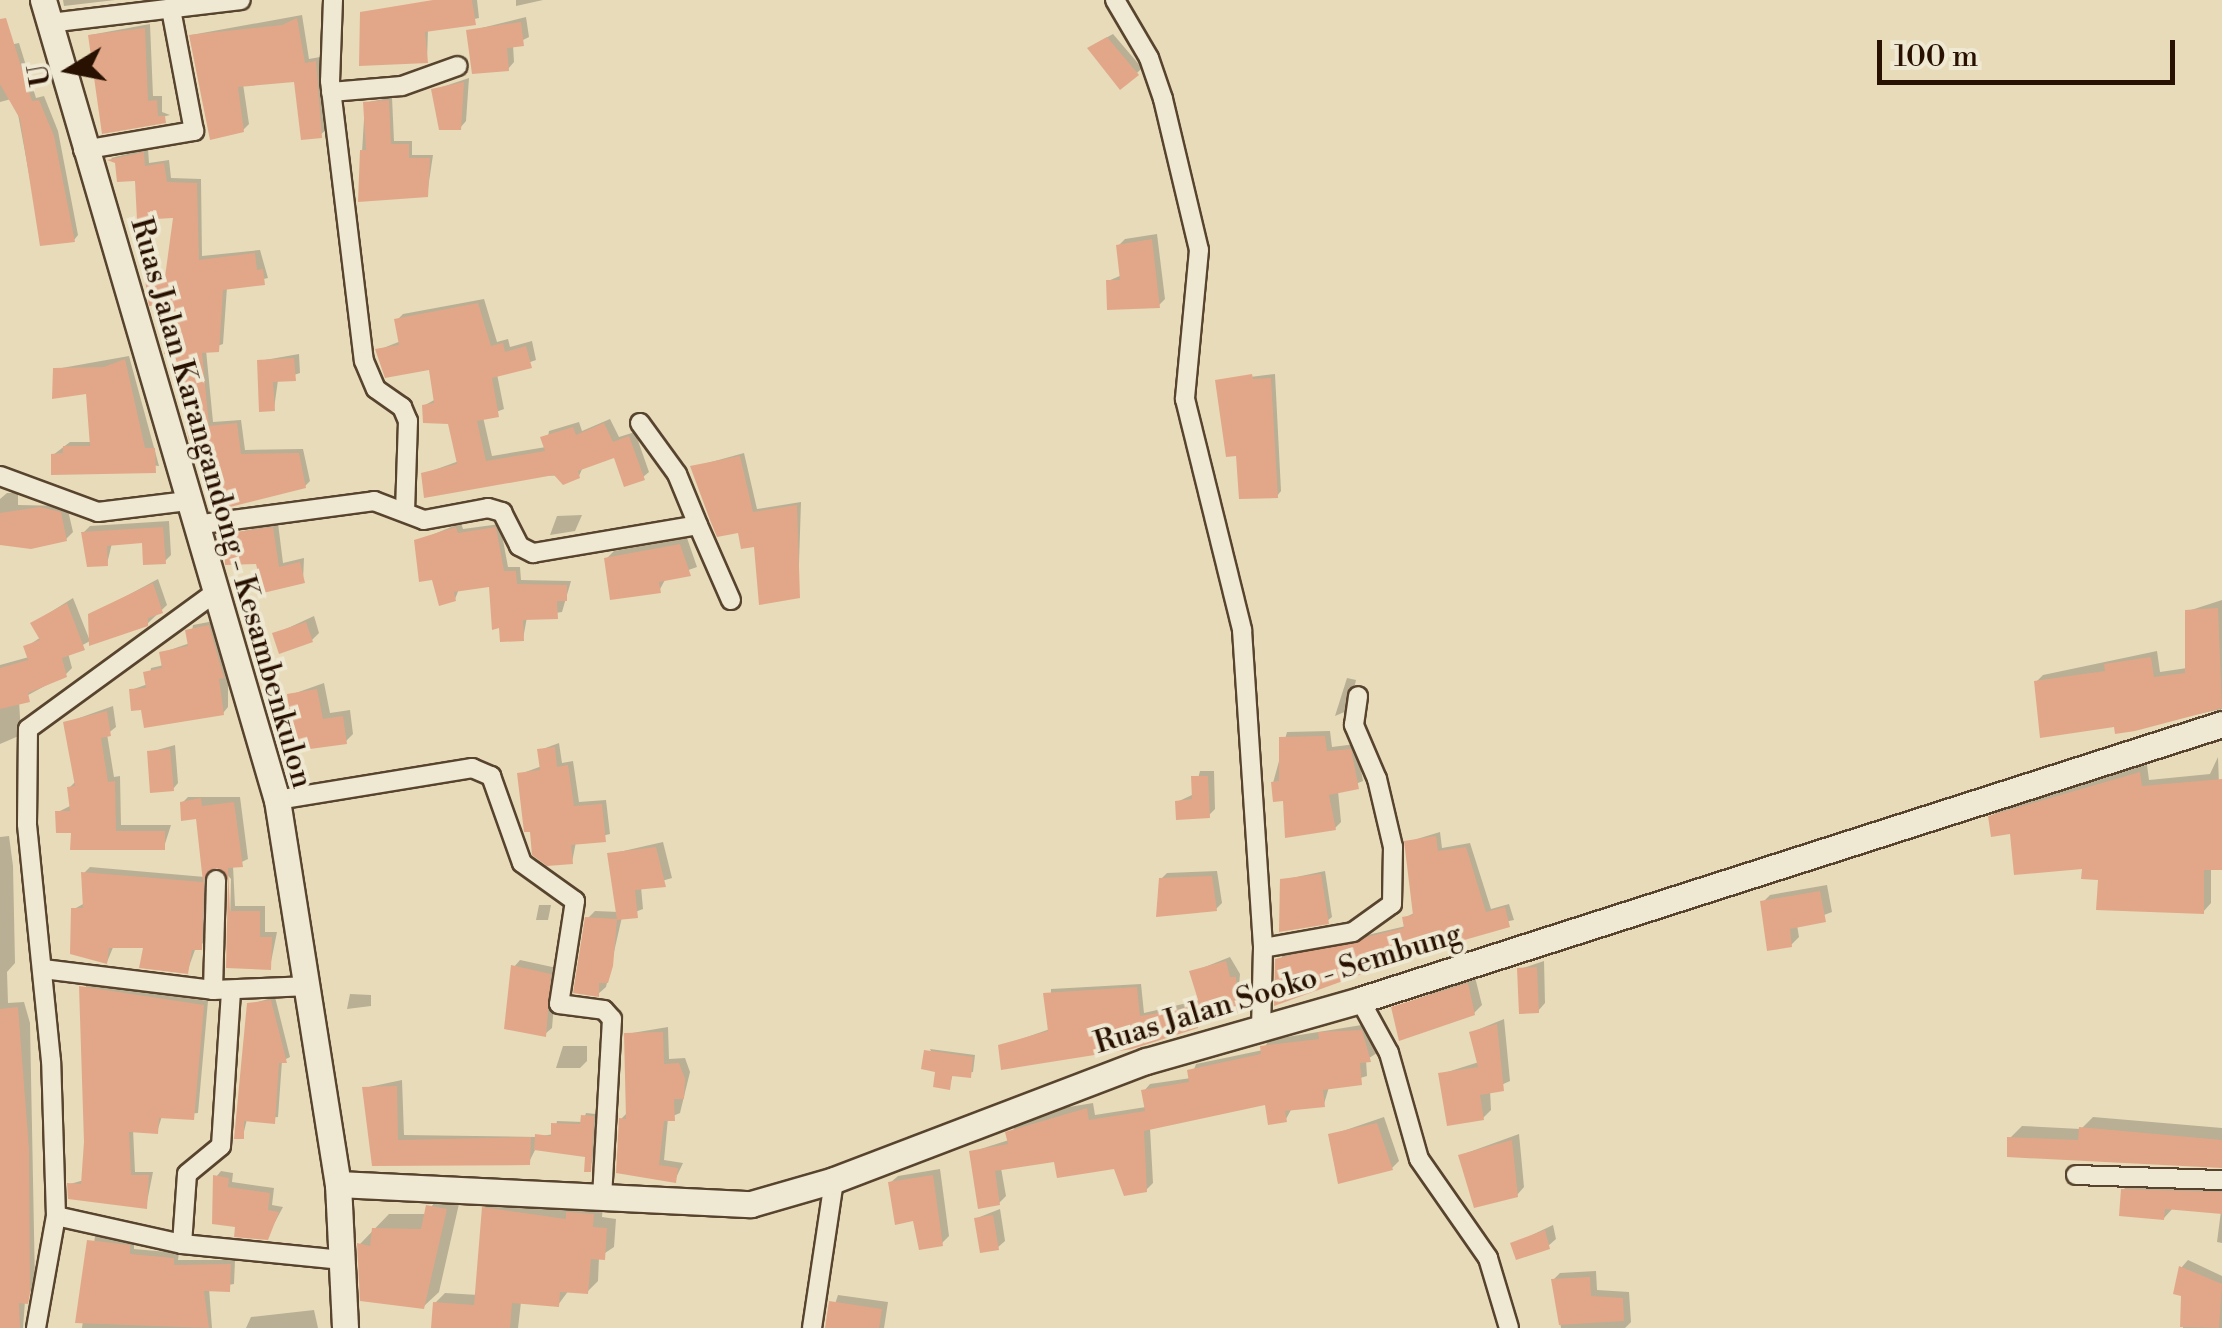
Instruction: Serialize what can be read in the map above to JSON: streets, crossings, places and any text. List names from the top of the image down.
{
  "streets": {
    "main road": ["Ruas Jalan Karangandong - Kesambenkulon", "Ruas Jalan Sooko - Sembung"]
  },
  "crossings": [
    ["Ruas Jalan Karangandong - Kesambenkulon", "Ruas Jalan Sooko - Sembung"]
  ],
  "scale_bar": "100 m",
  "north": "left"
}
